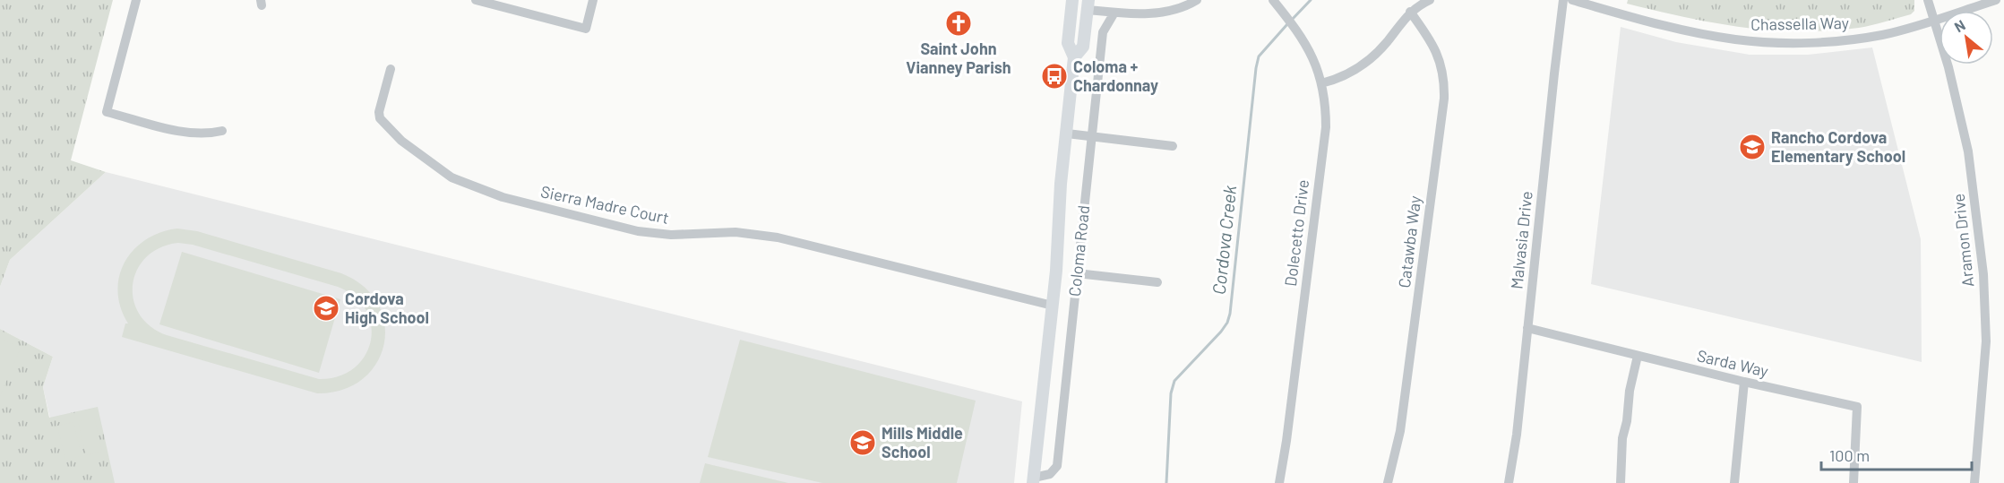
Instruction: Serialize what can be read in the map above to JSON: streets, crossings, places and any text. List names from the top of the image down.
{
  "streets": {
    "main road": ["Coloma Road"],
    "street": [
      "Chassella Way",
      "Sierra Madre Court",
      "Dolecetto Drive",
      "Malvasia Drive",
      "Aramon Drive",
      "Catawba Way",
      "Sarda Way"
    ]
  },
  "crossings": [
    ["Chassella Way", "Aramon Drive"],
    ["Sierra Madre Court", "Coloma Road"],
    ["Malvasia Drive", "Sarda Way"]
  ],
  "water": ["Cordova Creek"],
  "places": {
    "church": ["Saint John Vianney Parish"],
    "bus stop": ["Coloma + Chardonnay"],
    "school or university": ["Rancho Cordova Elementary School", "Cordova High School", "Mills Middle School"]
  },
  "scale_bar": "100 m",
  "north": "top left"
}
